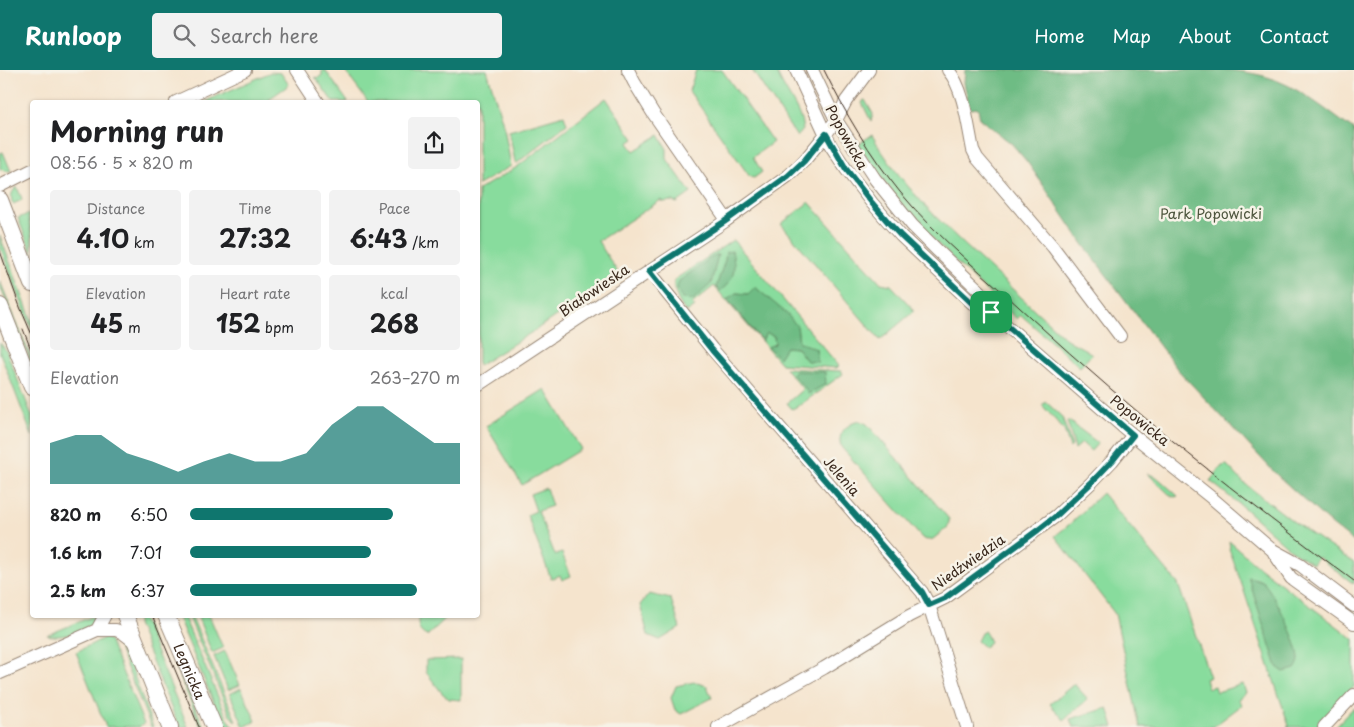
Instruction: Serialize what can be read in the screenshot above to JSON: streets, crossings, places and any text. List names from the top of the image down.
{
  "streets": {
    "main road": ["Legnicka"],
    "street": [
      "Popowicka",
      "Białowieska",
      "Jelenia",
      "Niedźwiedzia"
    ]
  },
  "crossings": [
    ["Popowicka", "Białowieska"],
    ["Popowicka", "Niedźwiedzia"],
    ["Białowieska", "Jelenia"],
    ["Jelenia", "Niedźwiedzia"]
  ],
  "parks": ["Park Popowicki"],
  "page": {
    "header": "Runloop",
    "search": "Search here",
    "nav": [
      "Home",
      "Map",
      "About",
      "Contact"
    ],
    "heading": ["Morning run", "08:56 · 5 × 820 m"],
    "stats": [
      ["Distance", "4.10 km"],
      ["Time", "27:32"],
      ["Pace", "6:43 /km"],
      ["Elevation", "45 m"],
      ["Heart rate", "152 bpm"],
      ["kcal", "268"]
    ],
    "chart": ["Elevation", "263–270 m"],
    "list": [
      {
        "name": "820 m",
        "note": "6:50"
      },
      {
        "name": "1.6 km",
        "note": "7:01"
      },
      {
        "name": "2.5 km",
        "note": "6:37"
      }
    ]
  }
}
